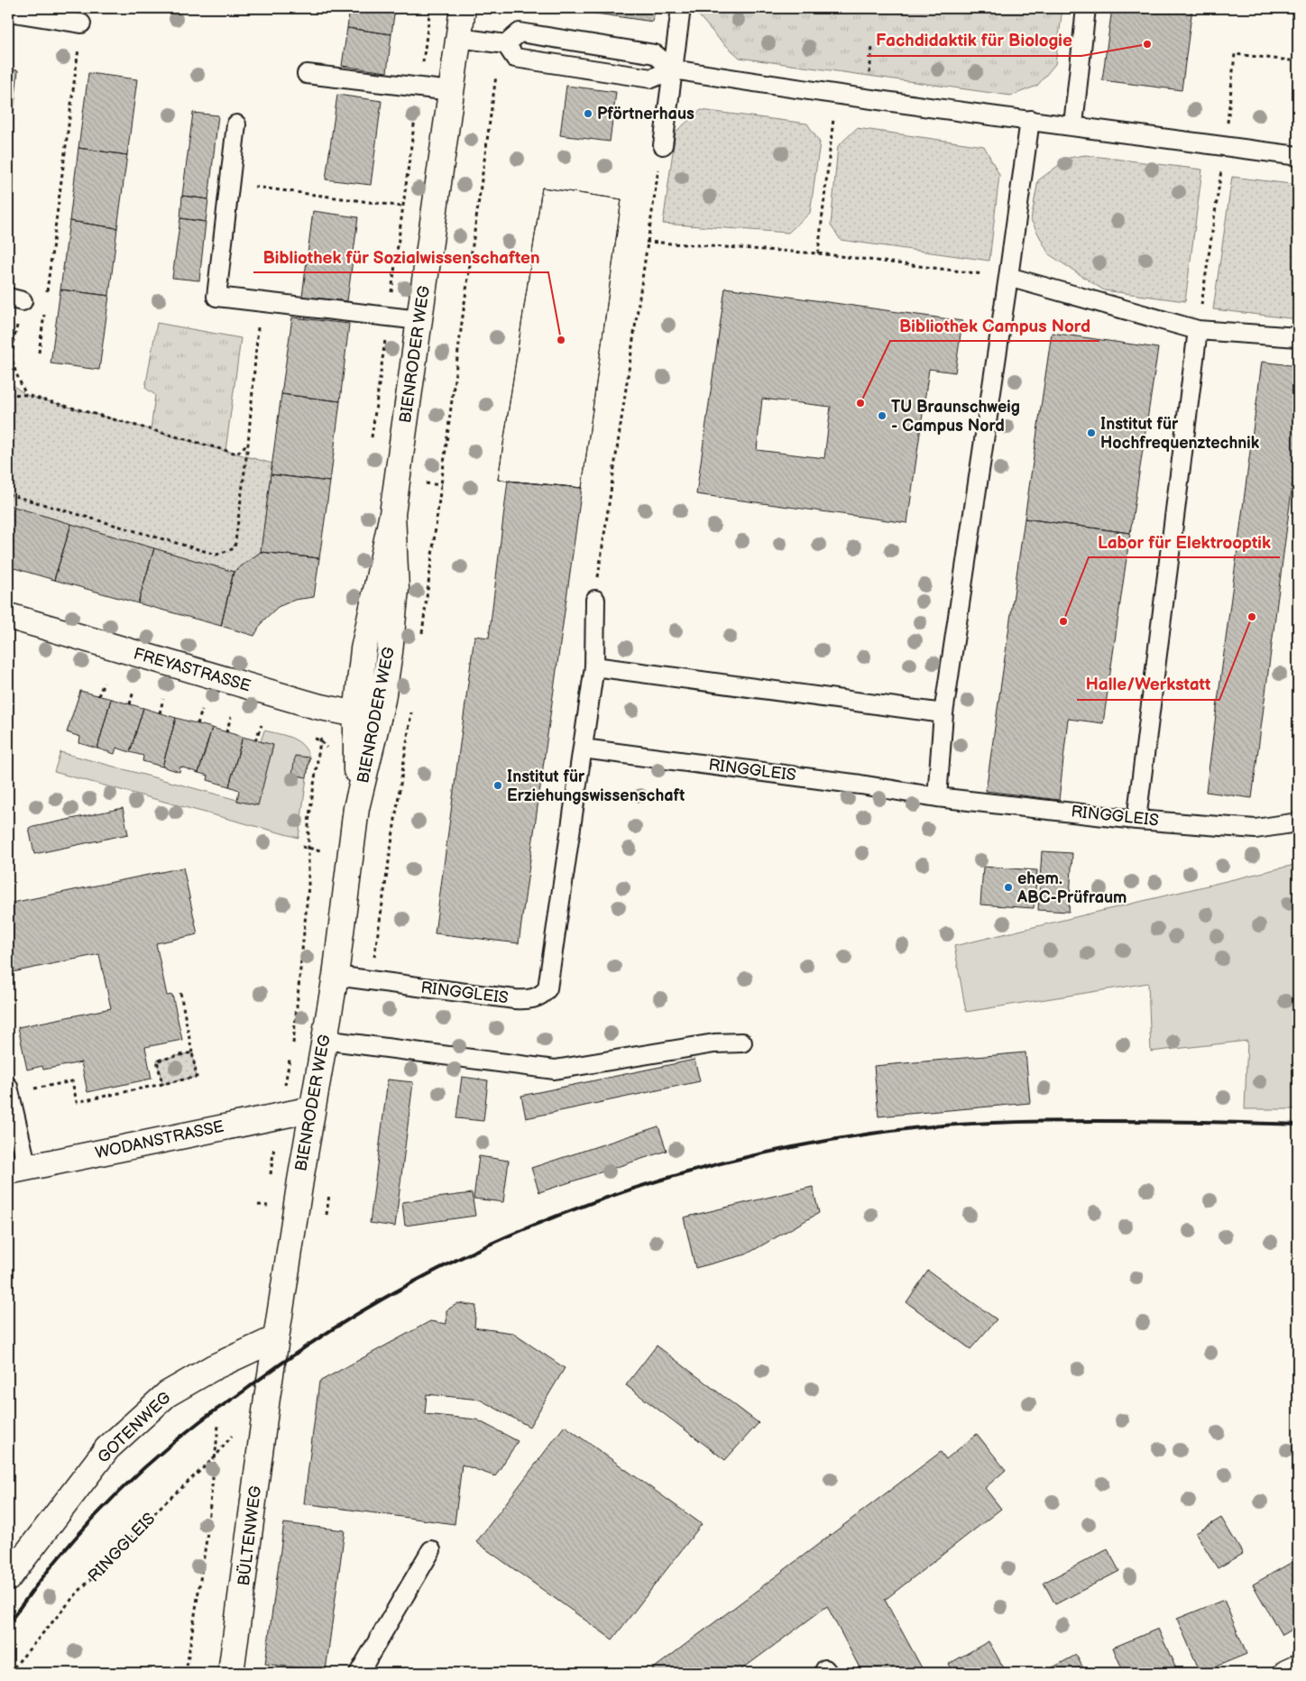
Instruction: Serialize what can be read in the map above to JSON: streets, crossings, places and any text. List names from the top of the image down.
{
  "streets": {
    "main road": [
      "BIENRODER WEG",
      "FREYASTRASSE",
      "WODANSTRASSE",
      "GOTENWEG",
      "BÜLTENWEG"
    ],
    "lane": ["RINGGLEIS"]
  },
  "crossings": [
    ["BIENRODER WEG", "FREYASTRASSE"],
    ["BIENRODER WEG", "RINGGLEIS"],
    ["BIENRODER WEG", "WODANSTRASSE"],
    ["BIENRODER WEG", "GOTENWEG"],
    ["BIENRODER WEG", "BÜLTENWEG"]
  ],
  "places": [
    "Fachdidaktik für Biologie",
    "Pförtnerhaus",
    "Bibliothek für Sozialwissenschaften",
    "Bibliothek Campus Nord",
    "TU Braunschweig - Campus Nord",
    "Institut für Hochfrequenztechnik",
    "Halle/Werkstatt",
    "Labor für Elektrooptik",
    "Institut für Erziehungswissenschaft",
    "ehem. ABC-Prüfraum"
  ]
}
